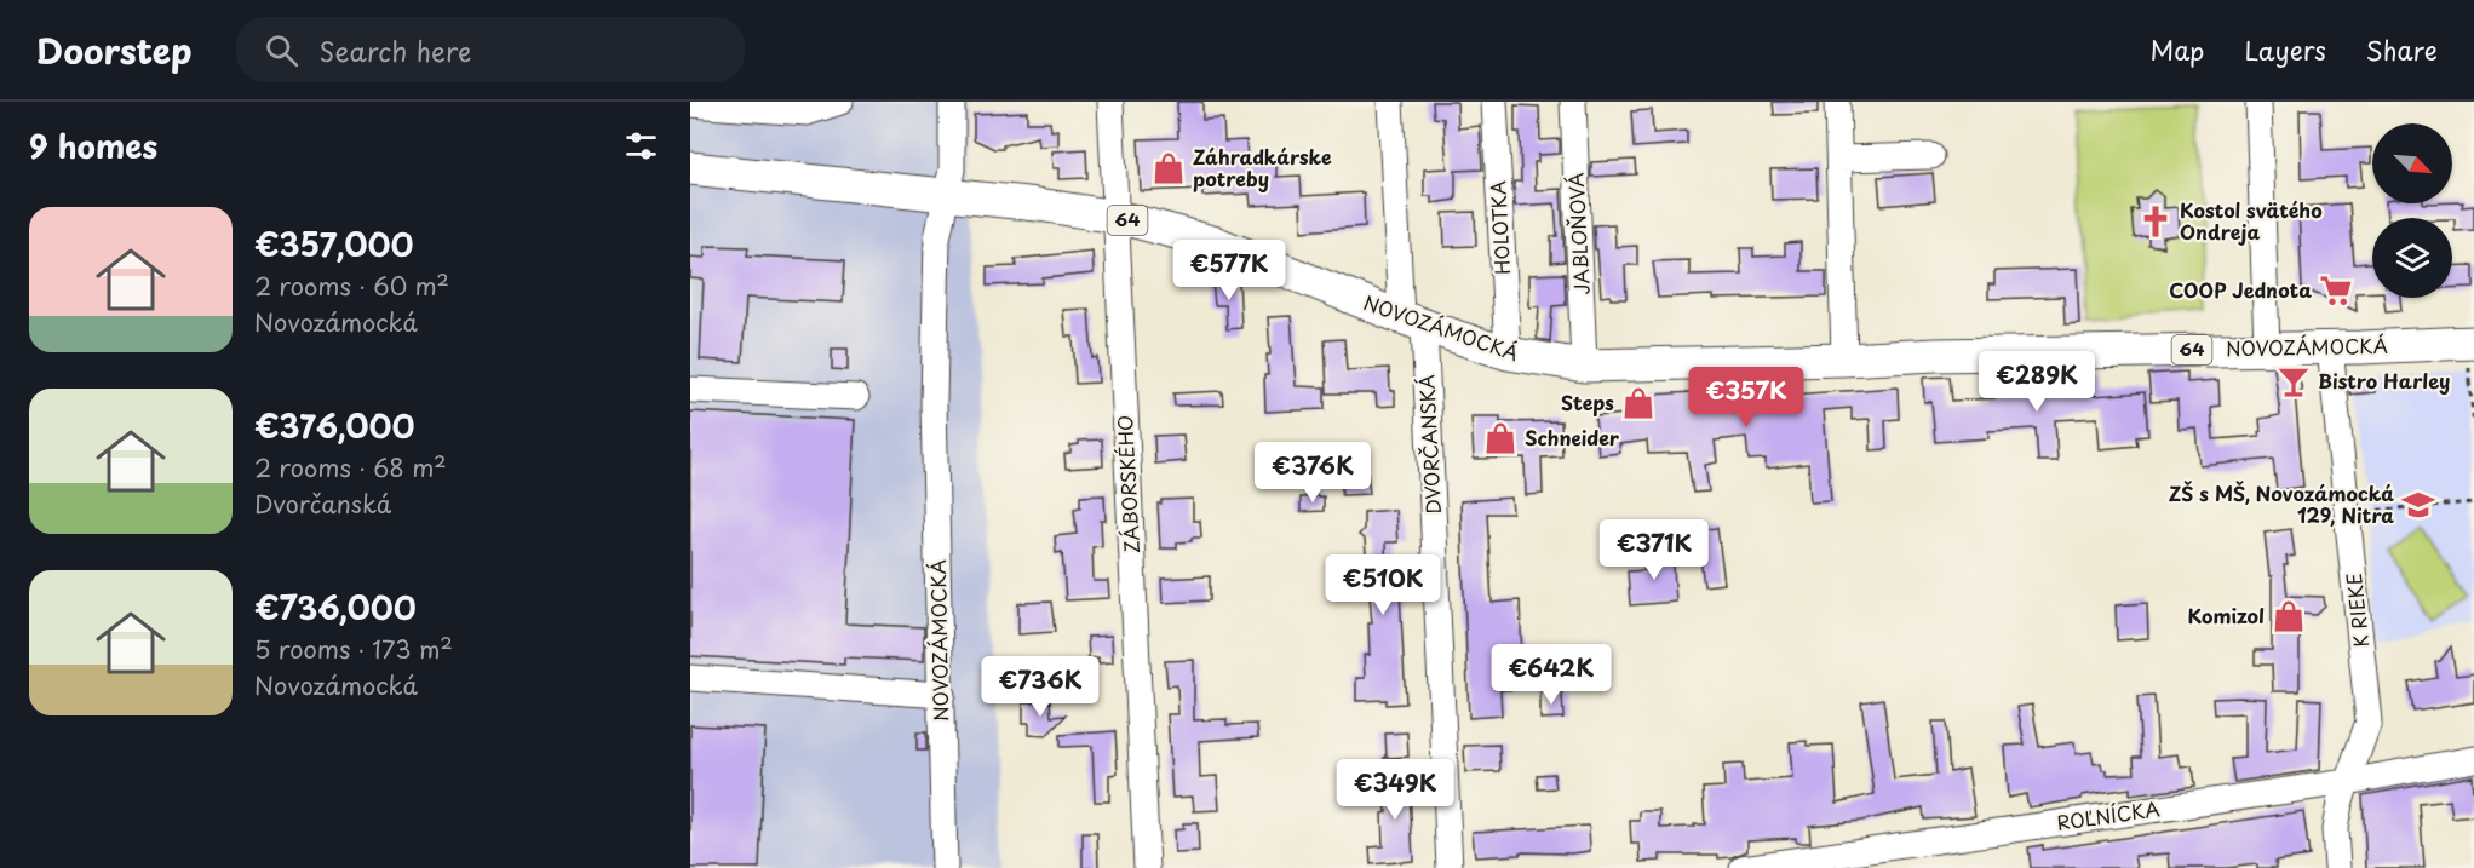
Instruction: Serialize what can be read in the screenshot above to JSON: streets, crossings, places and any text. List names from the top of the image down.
{
  "streets": {
    "main road": ["64", "NOVOZÁMOCKÁ"],
    "street": [
      "HOLOTKA",
      "JABLOŇOVÁ",
      "DVORČANSKÁ",
      "ZÁBORSKÉHO",
      "K RIEKE",
      "ROĽNÍCKA"
    ]
  },
  "crossings": [
    ["HOLOTKA", "NOVOZÁMOCKÁ"],
    ["JABLOŇOVÁ", "NOVOZÁMOCKÁ"],
    ["NOVOZÁMOCKÁ", "DVORČANSKÁ"],
    ["NOVOZÁMOCKÁ", "ZÁBORSKÉHO"],
    ["NOVOZÁMOCKÁ", "K RIEKE"],
    ["K RIEKE", "ROĽNÍCKA"]
  ],
  "places": {
    "shop": [
      "Záhradkárske potreby",
      "Steps",
      "Schneider",
      "Komizol"
    ],
    "church": ["Kostol svätého Ondreja"],
    "supermarket": ["COOP Jednota"],
    "bar": ["Bistro Harley"],
    "school or university": ["ZŠ s MŠ, Novozámocká 129, Nitra"]
  },
  "north": "bottom right",
  "page": {
    "header": "Doorstep",
    "search": "Search here",
    "nav": ["Map", "Layers", "Share"],
    "heading": "9 homes",
    "list": [
      {
        "name": "€357,000",
        "note": "2 rooms · 60 m² · Novozámocká"
      },
      {
        "name": "€376,000",
        "note": "2 rooms · 68 m² · Dvorčanská"
      },
      {
        "name": "€736,000",
        "note": "5 rooms · 173 m² · Novozámocká"
      }
    ],
    "price": [
      "€577K",
      "€289K",
      "€357K",
      "€376K",
      "€371K",
      "€510K",
      "€642K",
      "€736K",
      "€349K"
    ]
  }
}
